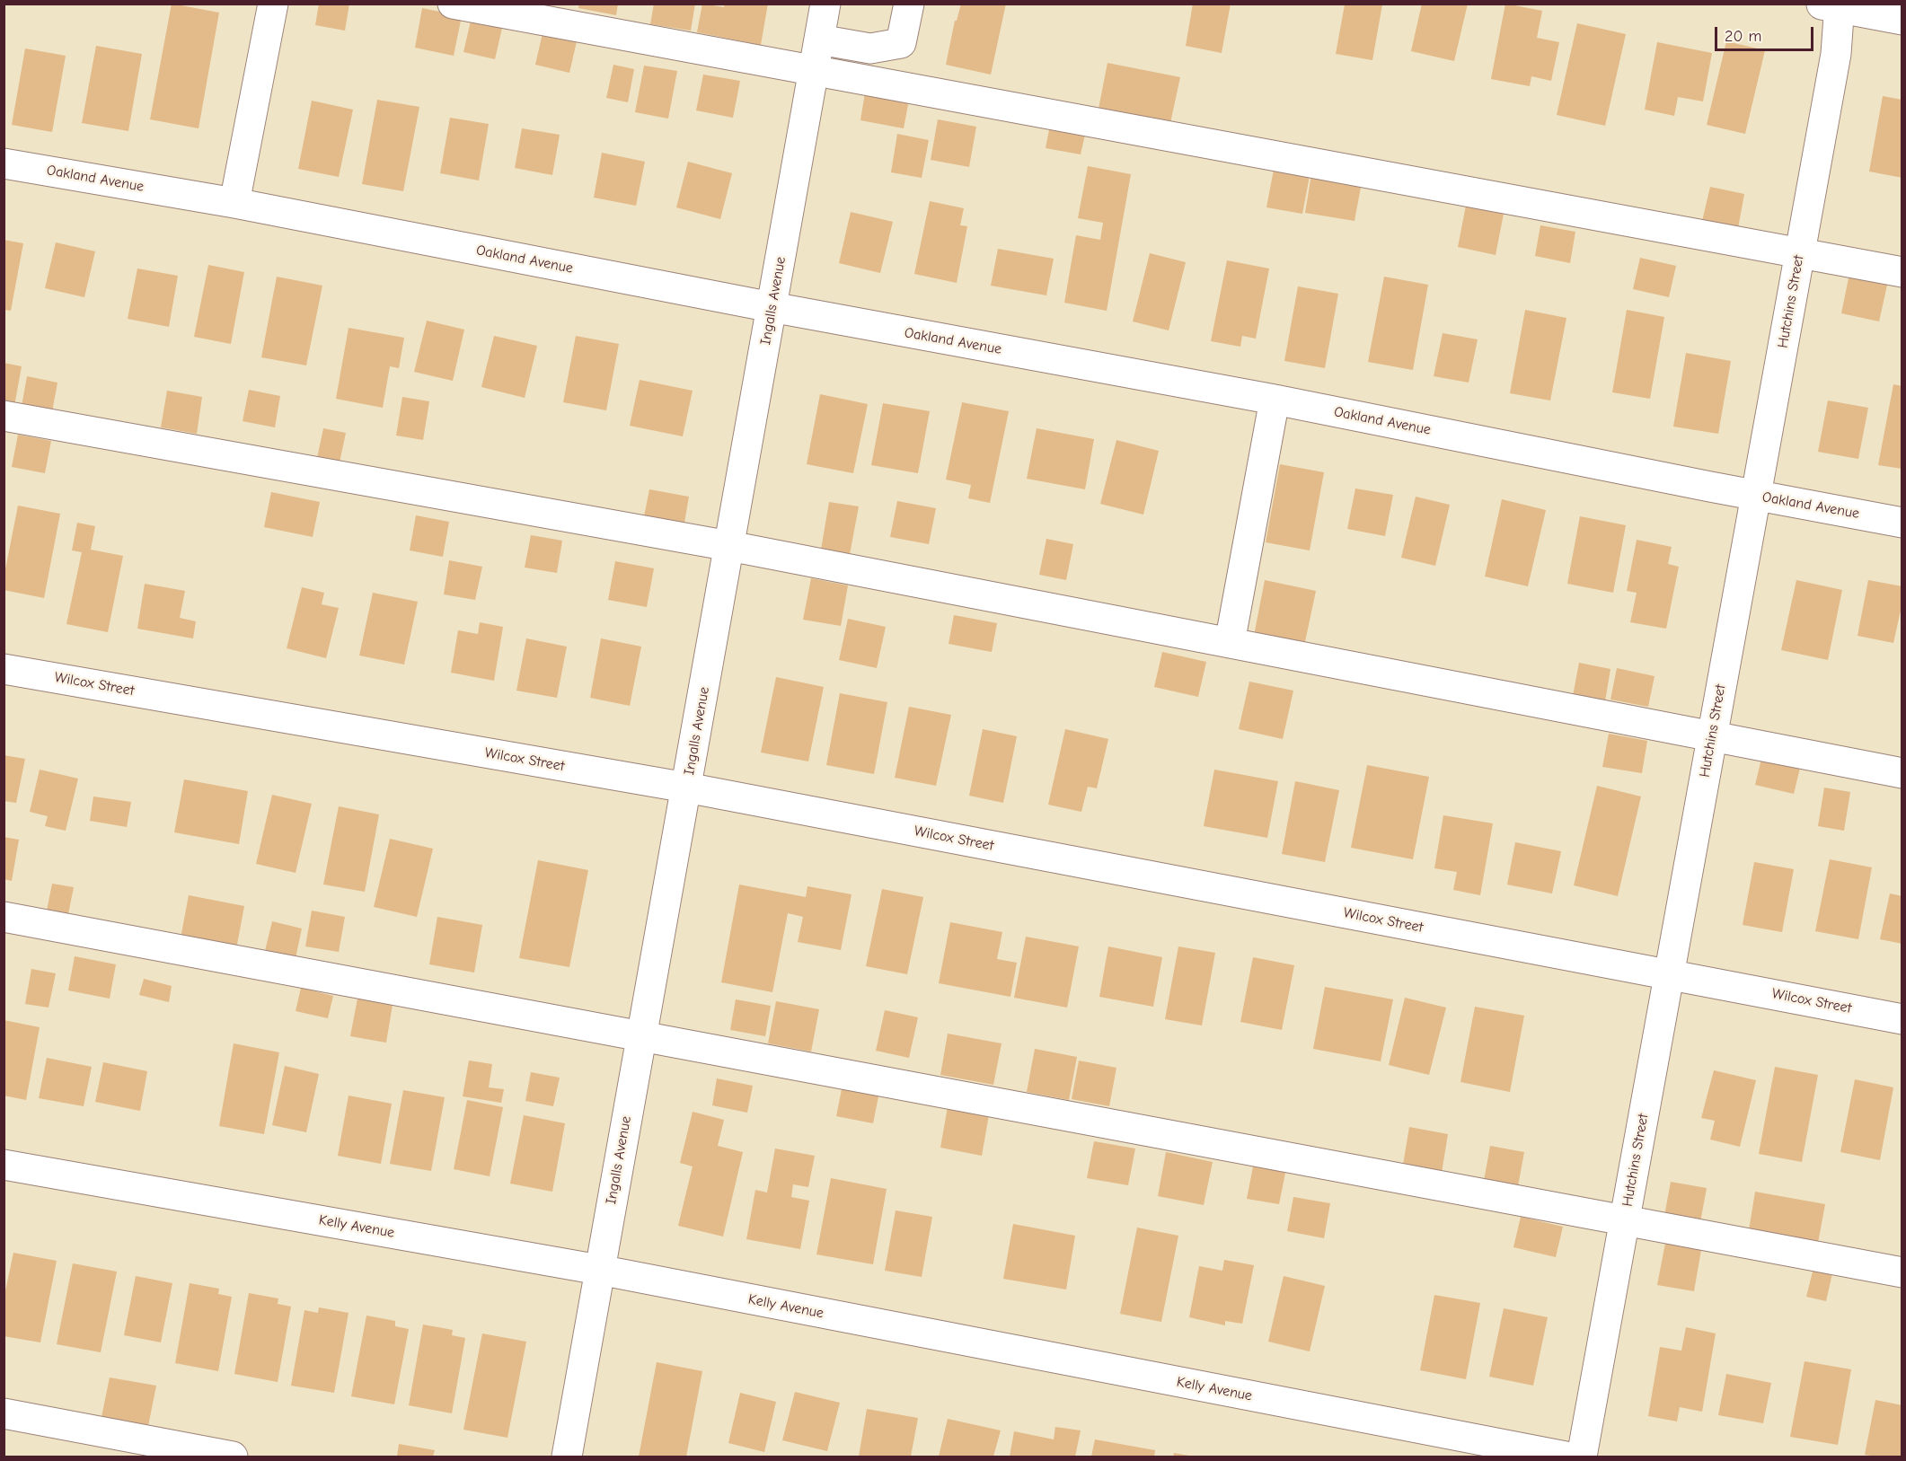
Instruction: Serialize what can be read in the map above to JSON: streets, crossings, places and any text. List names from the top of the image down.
{
  "streets": {
    "street": [
      "Oakland Avenue",
      "Ingalls Avenue",
      "Hutchins Street",
      "Wilcox Street",
      "Kelly Avenue"
    ]
  },
  "crossings": [
    ["Oakland Avenue", "Ingalls Avenue"],
    ["Oakland Avenue", "Hutchins Street"],
    ["Ingalls Avenue", "Wilcox Street"],
    ["Ingalls Avenue", "Kelly Avenue"],
    ["Hutchins Street", "Wilcox Street"]
  ],
  "scale_bar": "20 m"
}
